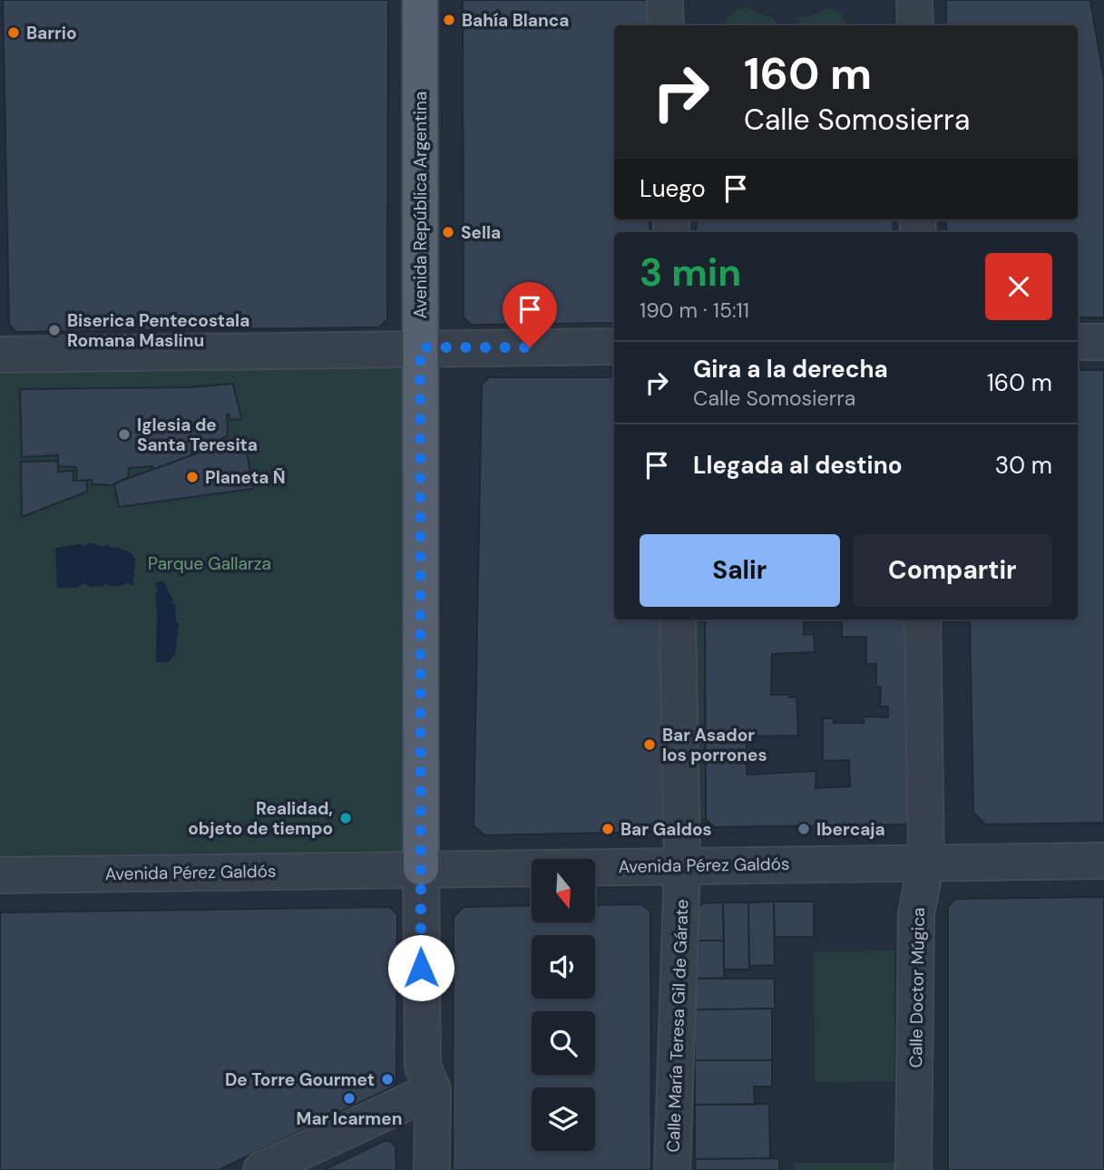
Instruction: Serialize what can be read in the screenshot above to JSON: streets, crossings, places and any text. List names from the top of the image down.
{
  "streets": {
    "main road": ["Avenida República Argentina"],
    "street": ["Avenida Pérez Galdós", "Calle Doctor Múgica", "Calle María Teresa Gil de Gárate"]
  },
  "crossings": [
    ["Avenida República Argentina", "Avenida Pérez Galdós"],
    ["Avenida Pérez Galdós", "Calle Doctor Múgica"],
    ["Avenida Pérez Galdós", "Calle María Teresa Gil de Gárate"]
  ],
  "parks": ["Parque Gallarza"],
  "places": [
    "Bahía Blanca",
    "Barrio",
    "Sella",
    "Biserica Pentecostala Romana Maslinu",
    "Iglesia de Santa Teresita",
    "Planeta Ñ",
    "Bar Asador los porrones",
    "Realidad, objeto de tiempo",
    "Bar Galdos",
    "Ibercaja",
    "De Torre Gourmet",
    "Mar Icarmen"
  ],
  "north": "bottom",
  "page": {
    "turn": ["160 m", "Calle Somosierra"],
    "then": "Luego",
    "heading": ["3 min", "190 m · 15:11"],
    "list": [
      {
        "name": "Gira a la derecha",
        "note": "Calle Somosierra",
        "value": "160 m"
      },
      {
        "name": "Llegada al destino",
        "value": "30 m"
      }
    ],
    "buttons": ["Salir", "Compartir"]
  }
}
